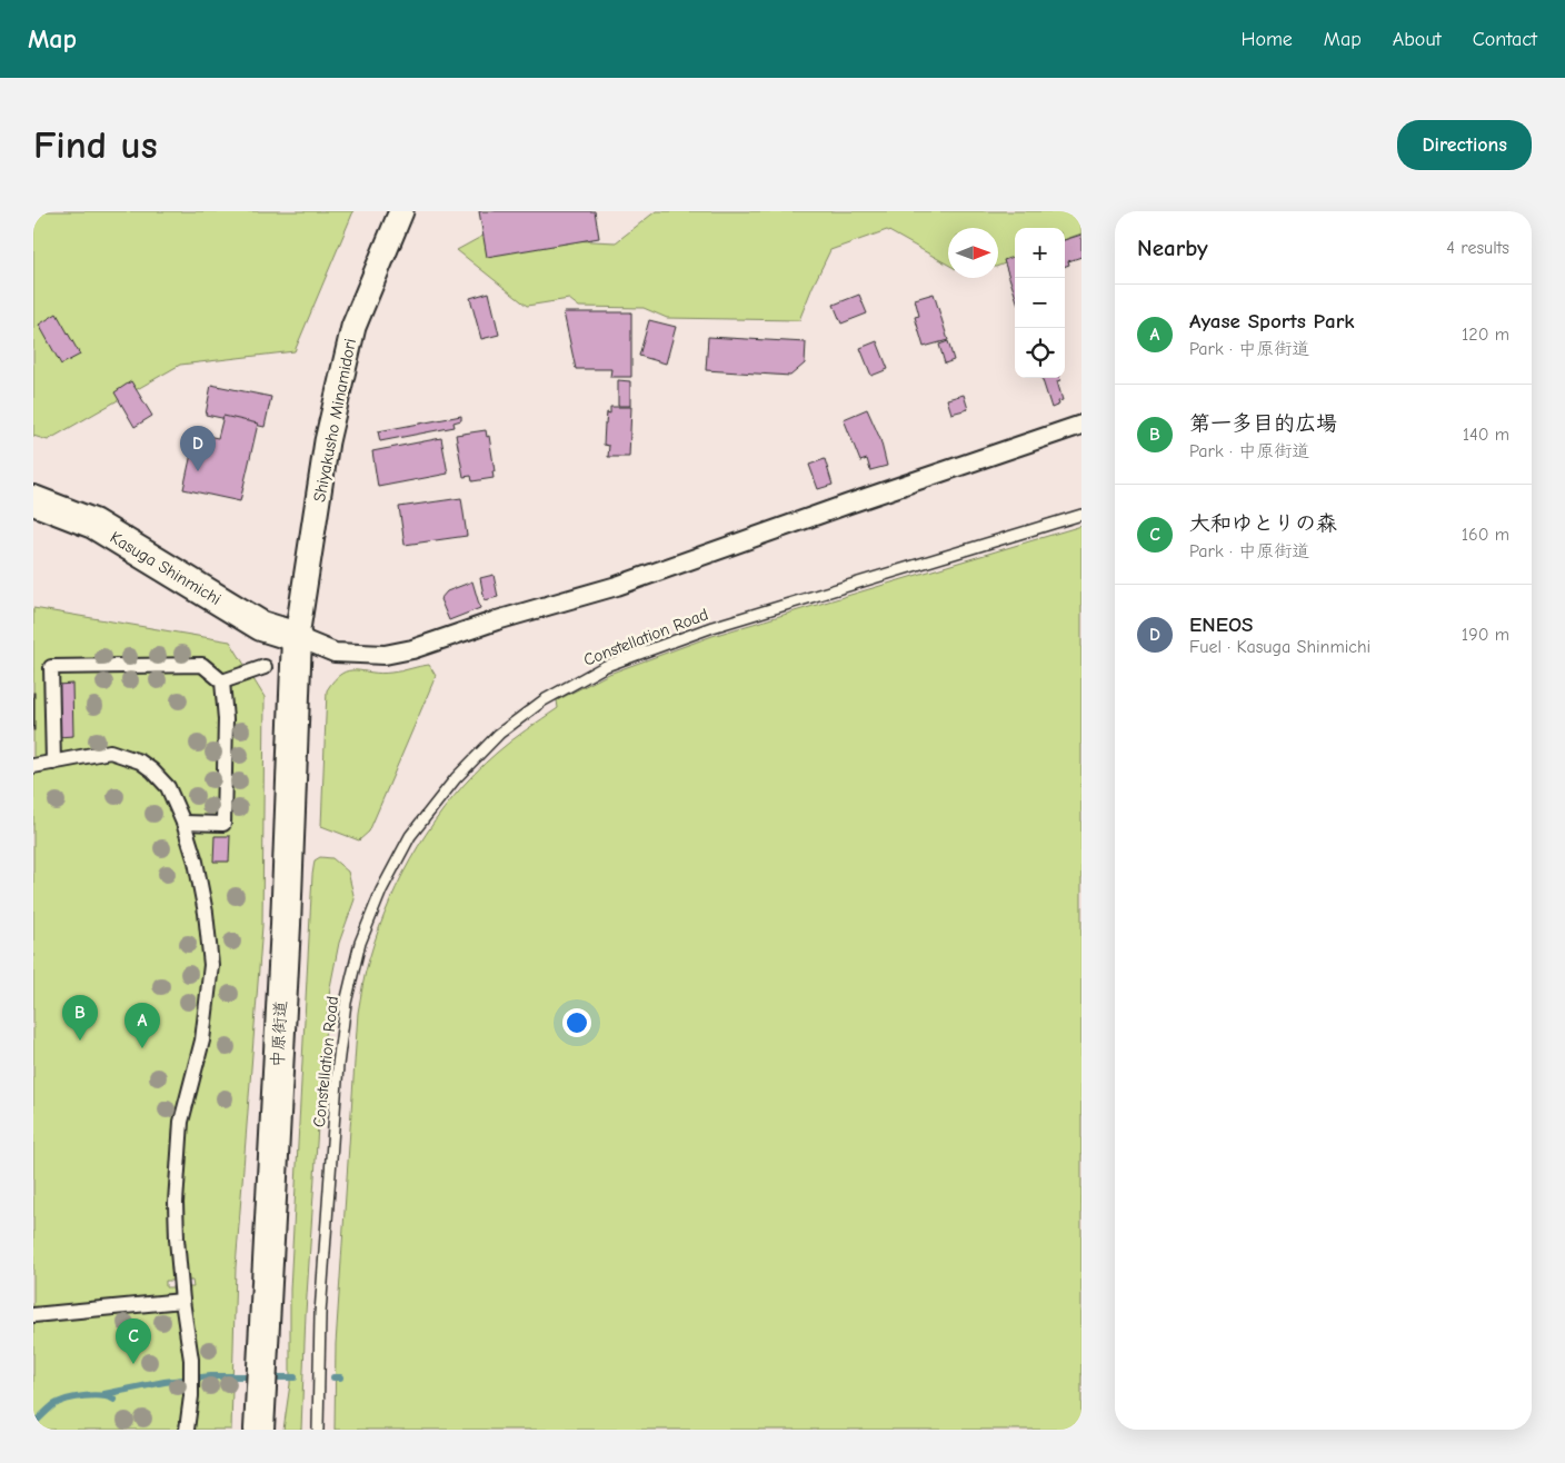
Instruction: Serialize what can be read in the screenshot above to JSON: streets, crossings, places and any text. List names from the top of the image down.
{
  "streets": {
    "main road": ["Kasuga Shinmichi", "中原街道"],
    "street": ["Shiyakusho Minamidori"],
    "lane": ["Constellation Road"]
  },
  "crossings": [
    ["Shiyakusho Minamidori", "Kasuga Shinmichi"],
    ["Shiyakusho Minamidori", "中原街道"],
    ["Kasuga Shinmichi", "中原街道"]
  ],
  "north": "right",
  "page": {
    "header": "Map",
    "nav": [
      "Home",
      "Map",
      "About",
      "Contact"
    ],
    "buttons": "Directions",
    "title": "Find us",
    "heading": ["Nearby", "4 results"],
    "map_buttons": ["+", "−"],
    "list": [
      {
        "mark": "A",
        "name": "Ayase Sports Park",
        "note": "Park · 中原街道",
        "value": "120 m"
      },
      {
        "mark": "B",
        "name": "第一多目的広場",
        "note": "Park · 中原街道",
        "value": "140 m"
      },
      {
        "mark": "C",
        "name": "大和ゆとりの森",
        "note": "Park · 中原街道",
        "value": "160 m"
      },
      {
        "mark": "D",
        "name": "ENEOS",
        "note": "Fuel · Kasuga Shinmichi",
        "value": "190 m"
      }
    ],
    "pins": [
      "D",
      "B",
      "A",
      "C"
    ]
  }
}
